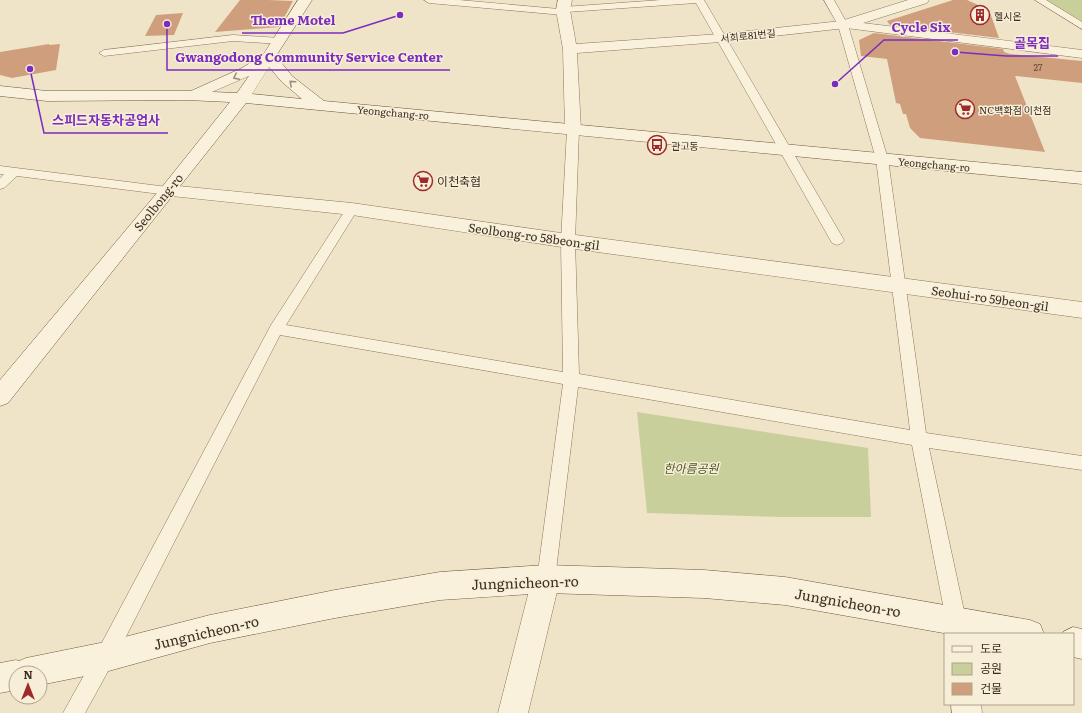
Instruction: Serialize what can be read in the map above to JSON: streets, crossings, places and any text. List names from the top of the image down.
{
  "streets": {
    "street": [
      "서희로81번길",
      "Yeongchang-ro",
      "Seolbong-ro",
      "Seolbong-ro 58beon-gil",
      "Seohui-ro 59beon-gil",
      "Jungnicheon-ro"
    ]
  },
  "crossings": [
    ["Yeongchang-ro", "Seolbong-ro"],
    ["Seolbong-ro", "Seolbong-ro 58beon-gil"],
    ["Seolbong-ro 58beon-gil", "Seohui-ro 59beon-gil"]
  ],
  "parks": ["한아름공원"],
  "places": {
    "other": [
      "Theme Motel",
      "Gwangodong Community Service Center",
      "골목집",
      "스피드자동차공업사",
      "Cycle Six"
    ],
    "building": ["헬시온"],
    "supermarket": ["NC백화점 이천점", "이천축협"],
    "bus stop": ["관고동"]
  },
  "house_numbers": ["27"],
  "legend": ["도로", "공원", "건물"],
  "north": "top"
}
